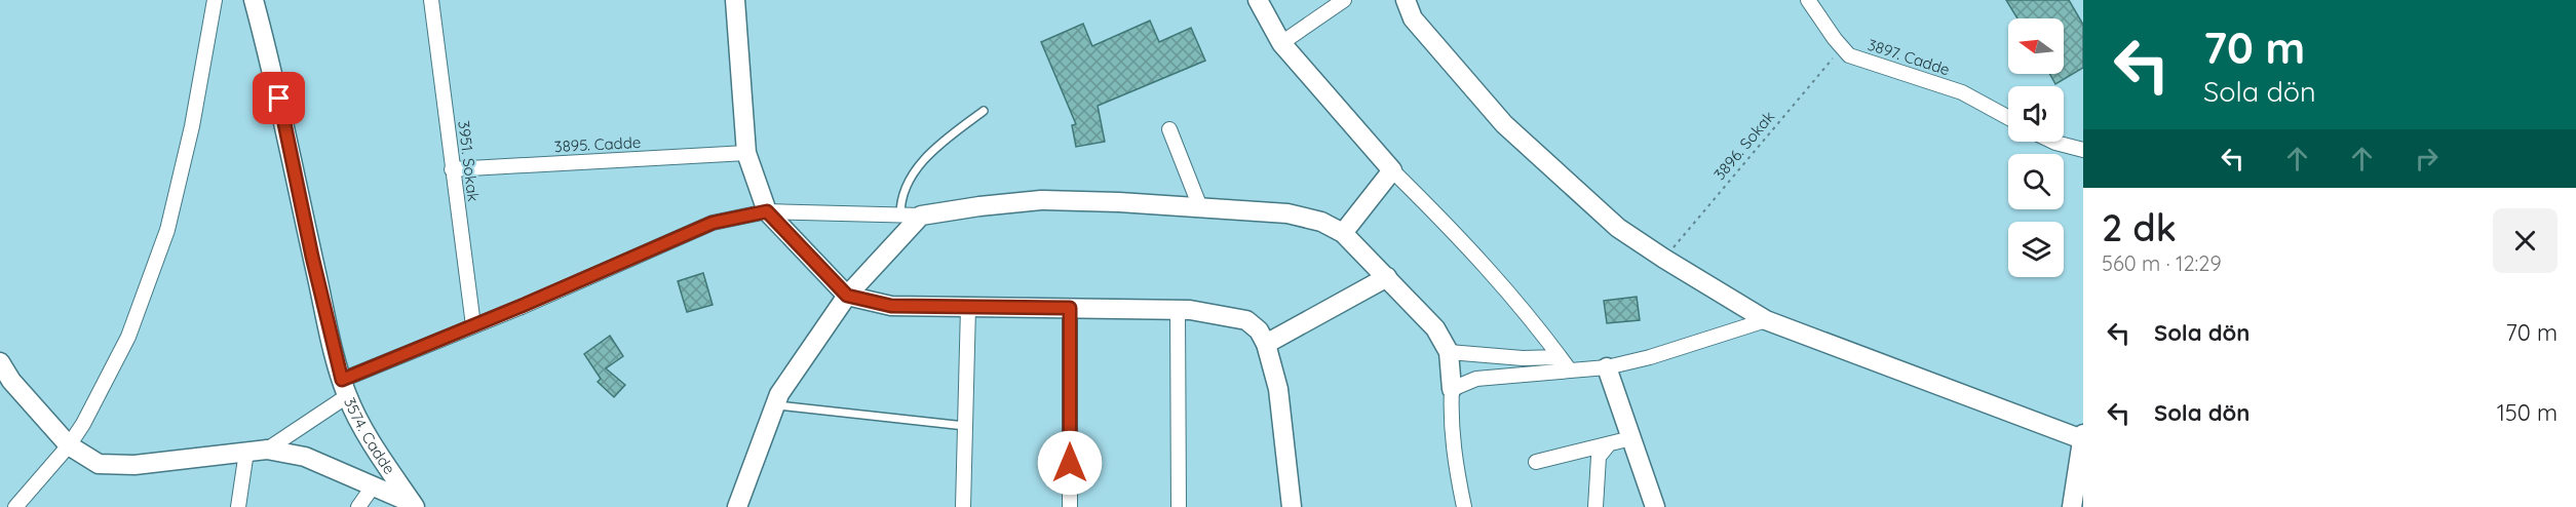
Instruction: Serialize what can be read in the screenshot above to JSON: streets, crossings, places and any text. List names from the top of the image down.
{
  "streets": {
    "street": [
      "3897. Cadde",
      "3895. Cadde",
      "3951. Sokak",
      "3574. Cadde"
    ],
    "path": ["3896. Sokak"]
  },
  "crossings": [
    ["3897. Cadde", "3896. Sokak"],
    ["3895. Cadde", "3951. Sokak"]
  ],
  "north": "left",
  "page": {
    "turn": ["70 m", "Sola dön"],
    "heading": ["2 dk", "560 m · 12:29"],
    "list": [
      {
        "name": "Sola dön",
        "value": "70 m"
      },
      {
        "name": "Sola dön",
        "value": "150 m"
      }
    ]
  }
}
